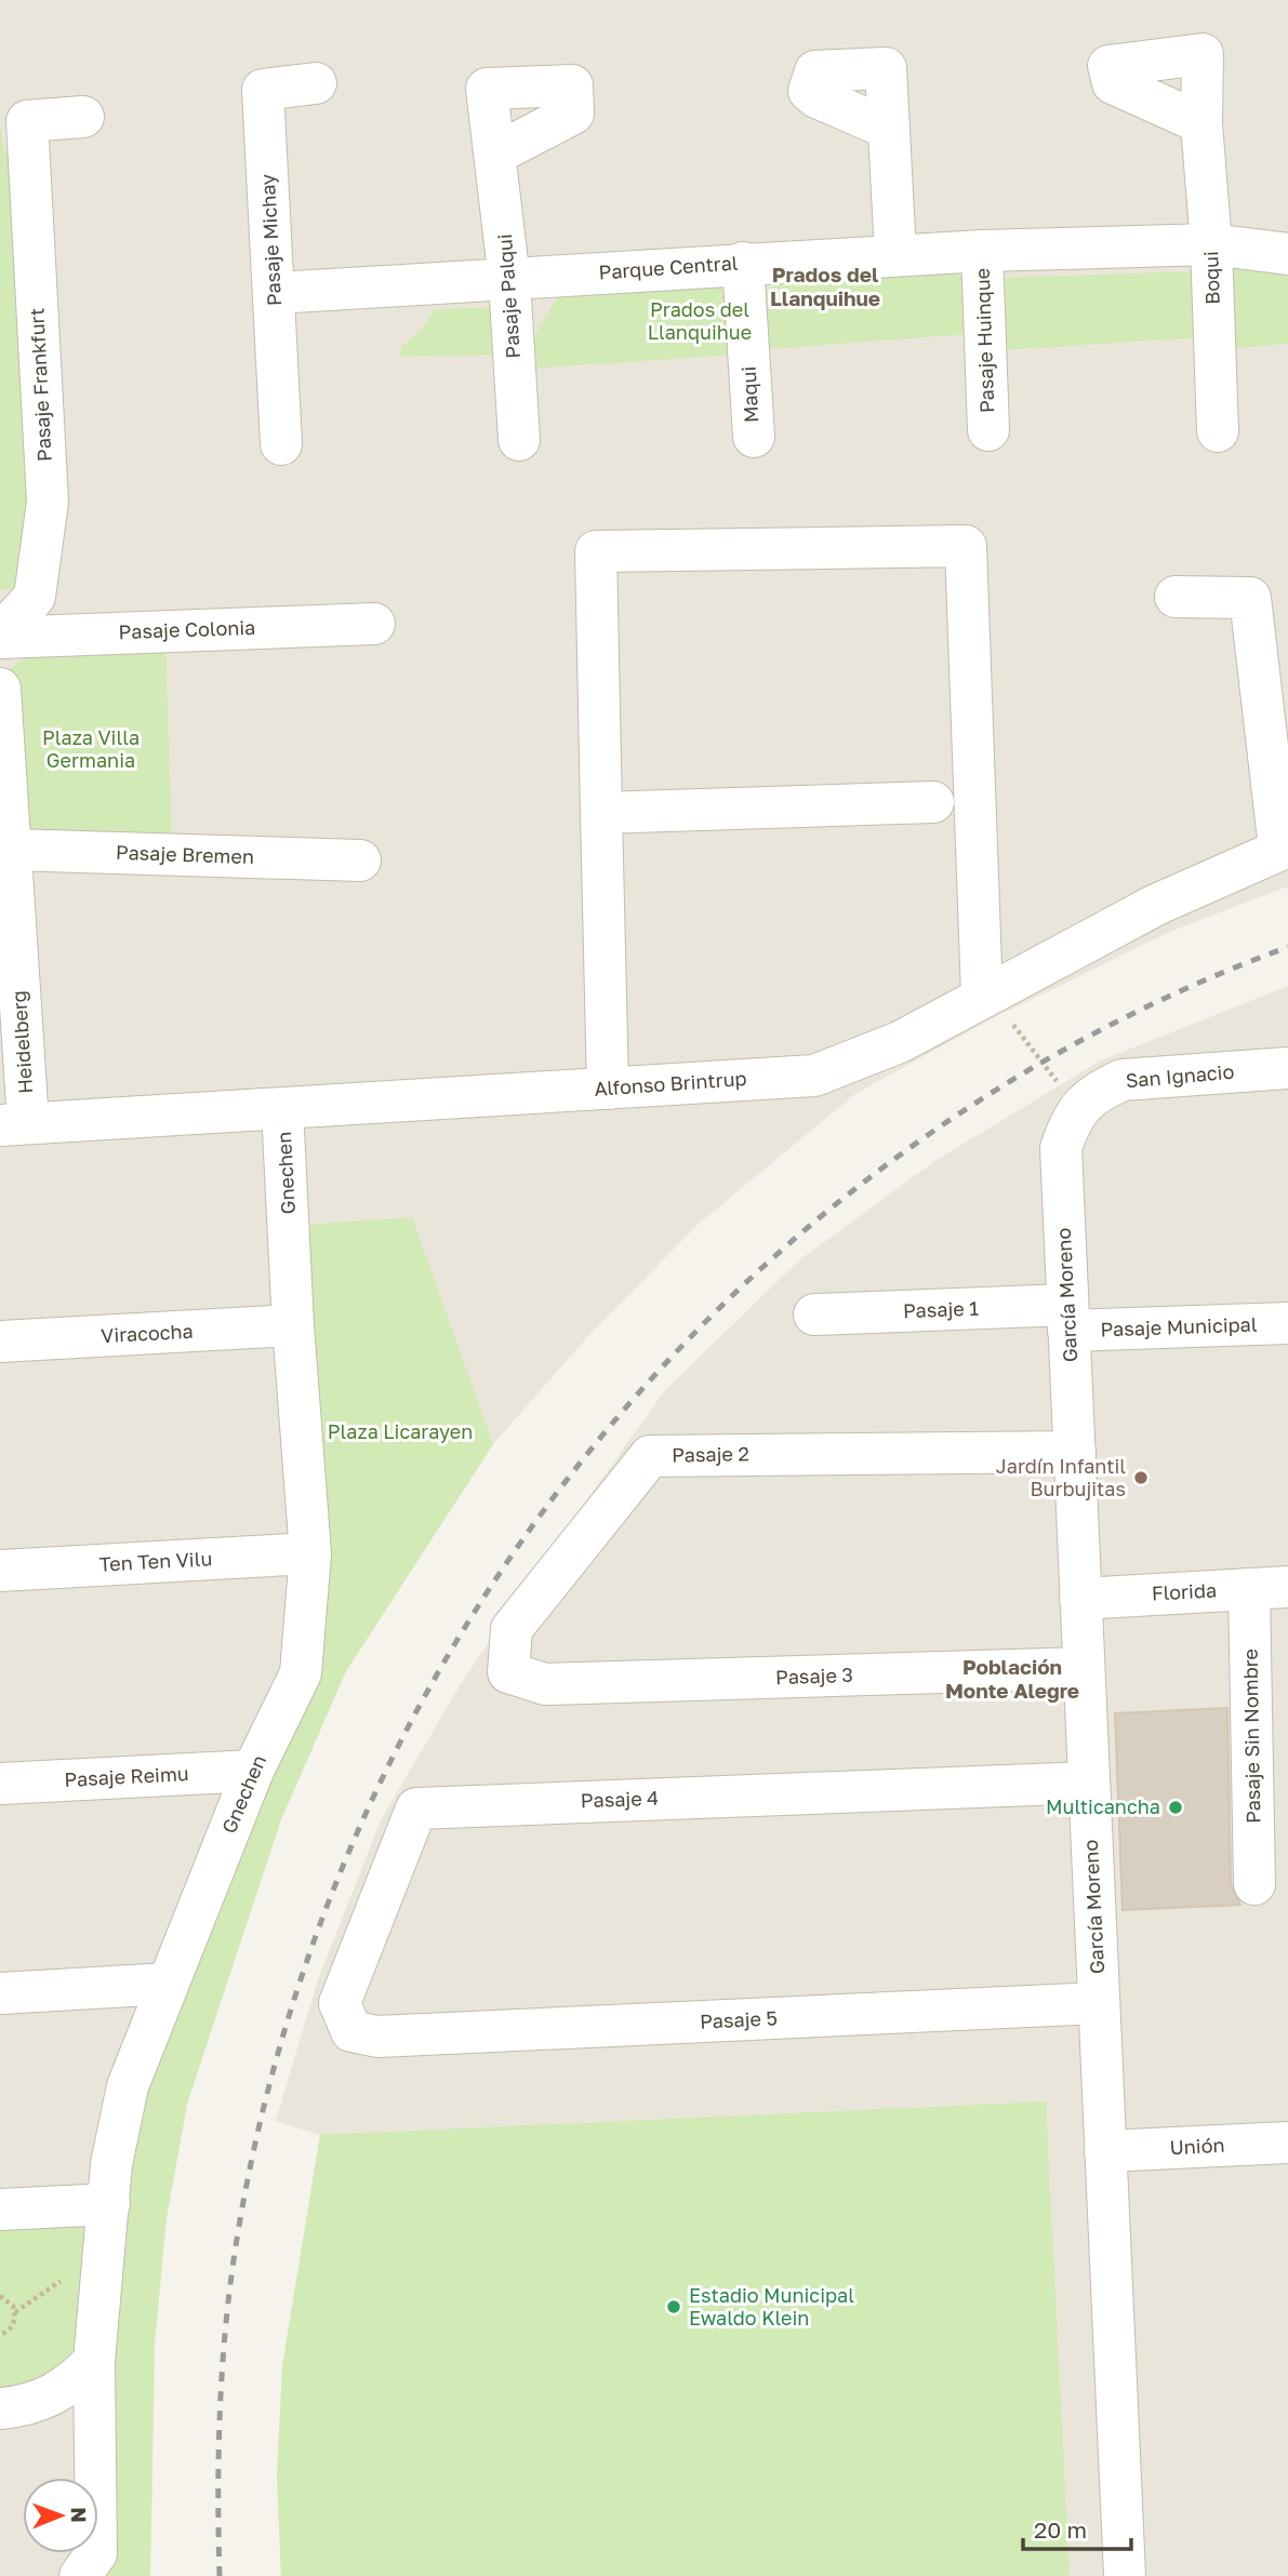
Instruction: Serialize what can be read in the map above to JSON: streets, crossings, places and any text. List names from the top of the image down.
{
  "streets": {
    "street": [
      "Pasaje Michay",
      "Parque Central",
      "Boqui",
      "Pasaje Palqui",
      "Pasaje Huinque",
      "Pasaje Frankfurt",
      "Maqui",
      "Pasaje Colonia",
      "Pasaje Bremen",
      "Heidelberg",
      "San Ignacio",
      "Alfonso Brintrup",
      "Gnechen",
      "García Moreno",
      "Pasaje 1",
      "Pasaje Municipal",
      "Viracocha",
      "Pasaje 2",
      "Ten Ten Vilu",
      "Florida",
      "Pasaje 3",
      "Pasaje Sin Nombre",
      "Pasaje Reimu",
      "Pasaje 4",
      "Pasaje 5",
      "Unión"
    ]
  },
  "crossings": [
    ["Pasaje Michay", "Parque Central"],
    ["Parque Central", "Boqui"],
    ["Parque Central", "Pasaje Palqui"],
    ["Parque Central", "Pasaje Huinque"],
    ["Parque Central", "Maqui"],
    ["Pasaje Frankfurt", "Pasaje Colonia"],
    ["Pasaje Bremen", "Heidelberg"],
    ["Heidelberg", "Alfonso Brintrup"],
    ["San Ignacio", "García Moreno"],
    ["Alfonso Brintrup", "Gnechen"],
    ["Gnechen", "Viracocha"],
    ["Gnechen", "Ten Ten Vilu"],
    ["Gnechen", "Pasaje Reimu"],
    ["García Moreno", "Pasaje 1"],
    ["García Moreno", "Pasaje Municipal"],
    ["García Moreno", "Pasaje 2"],
    ["García Moreno", "Florida"],
    ["García Moreno", "Pasaje 3"],
    ["García Moreno", "Pasaje 4"],
    ["García Moreno", "Pasaje 5"],
    ["García Moreno", "Unión"],
    ["Pasaje 1", "Pasaje Municipal"],
    ["Pasaje 2", "Pasaje 3"],
    ["Florida", "Pasaje Sin Nombre"],
    ["Pasaje 4", "Pasaje 5"]
  ],
  "districts": ["Prados del Llanquihue", "Población Monte Alegre"],
  "parks": ["Prados del Llanquihue", "Plaza Villa Germania", "Plaza Licarayen"],
  "places": ["Jardín Infantil Burbujitas", "Multicancha", "Estadio Municipal Ewaldo Klein"],
  "scale_bar": "20 m",
  "north": "right"
}
